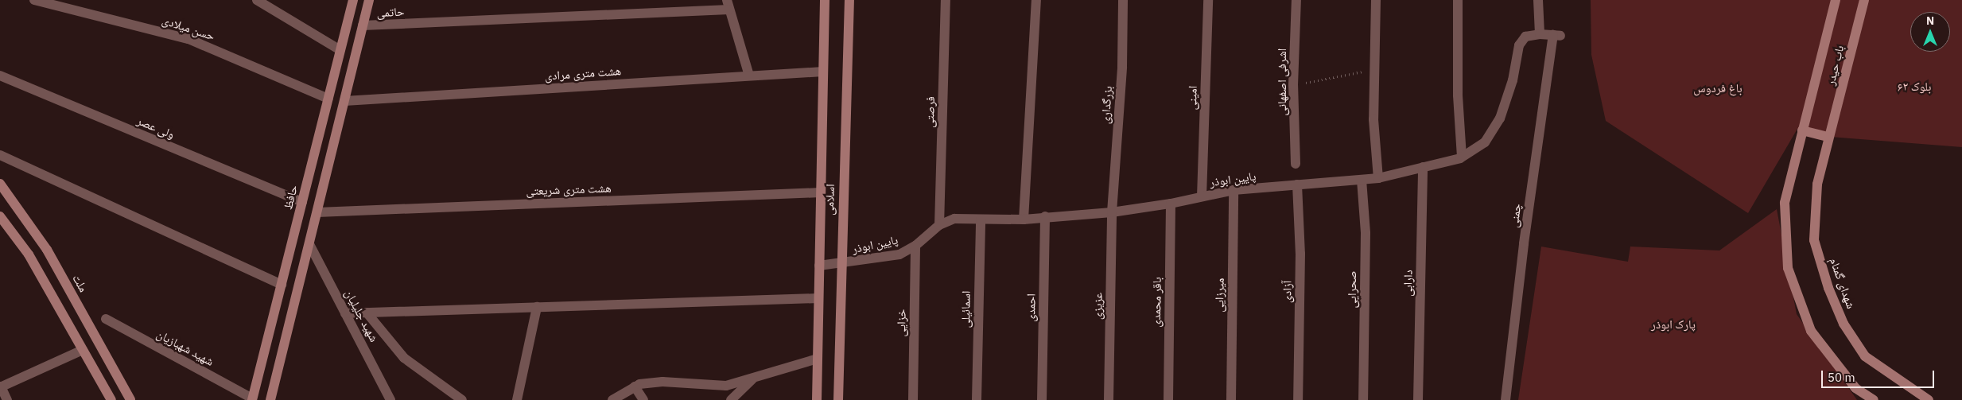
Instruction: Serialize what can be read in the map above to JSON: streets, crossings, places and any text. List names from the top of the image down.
{
  "streets": {
    "street": [
      "حاتمی",
      "حسن میلادی",
      "باب حیدر",
      "هشت متری مرادی",
      "اشرفی اصفهانی",
      "امینی",
      "بزرگداری",
      "فرصتی",
      "ولی عصر",
      "پایین ابوذر",
      "هشت متری شریعتی",
      "حافظ",
      "اسلامی",
      "چمنی",
      "ملت",
      "دارابی",
      "شهدای گمنام",
      "صحرایی",
      "آزادی",
      "میرزایی",
      "باقر محمدی",
      "عزیزی",
      "احمدی",
      "اسمائیلی",
      "شهید جلیلیان",
      "خزایی",
      "شهید شهبازیان"
    ]
  },
  "crossings": [
    ["حسن میلادی", "حافظ"],
    ["باب حیدر", "شهدای گمنام"],
    ["هشت متری مرادی", "اسلامی"],
    ["امینی", "پایین ابوذر"],
    ["بزرگداری", "پایین ابوذر"],
    ["بزرگداری", "عزیزی"],
    ["فرصتی", "پایین ابوذر"],
    ["ولی عصر", "حافظ"],
    ["پایین ابوذر", "اسلامی"],
    ["پایین ابوذر", "چمنی"],
    ["پایین ابوذر", "دارابی"],
    ["پایین ابوذر", "صحرایی"],
    ["پایین ابوذر", "آزادی"],
    ["پایین ابوذر", "میرزایی"],
    ["پایین ابوذر", "باقر محمدی"],
    ["پایین ابوذر", "عزیزی"],
    ["پایین ابوذر", "احمدی"],
    ["پایین ابوذر", "اسمائیلی"],
    ["پایین ابوذر", "خزایی"],
    ["هشت متری شریعتی", "اسلامی"],
    ["حافظ", "شهید شهبازیان"]
  ],
  "parks": ["بلوک ۶۲", "باغ فردوس", "پارک ابوذر"],
  "scale_bar": "50 m",
  "north": "top"
}
